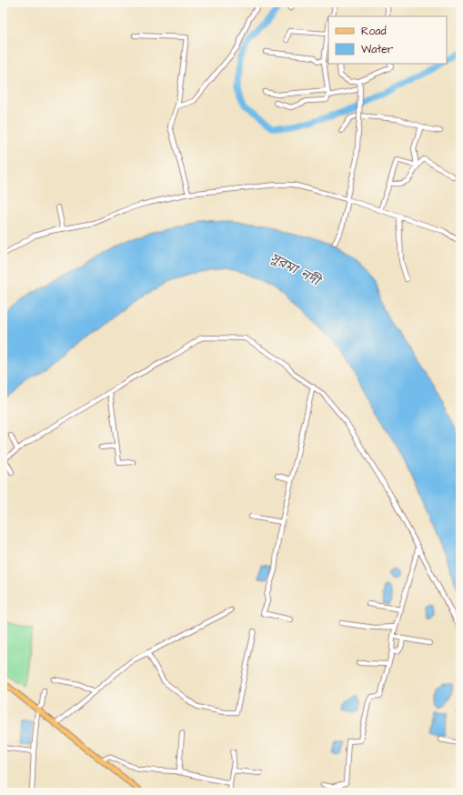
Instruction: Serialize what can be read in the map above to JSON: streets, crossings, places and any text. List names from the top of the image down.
{
  "water": ["সুরমা নদী"],
  "legend": ["Road", "Water"]
}
